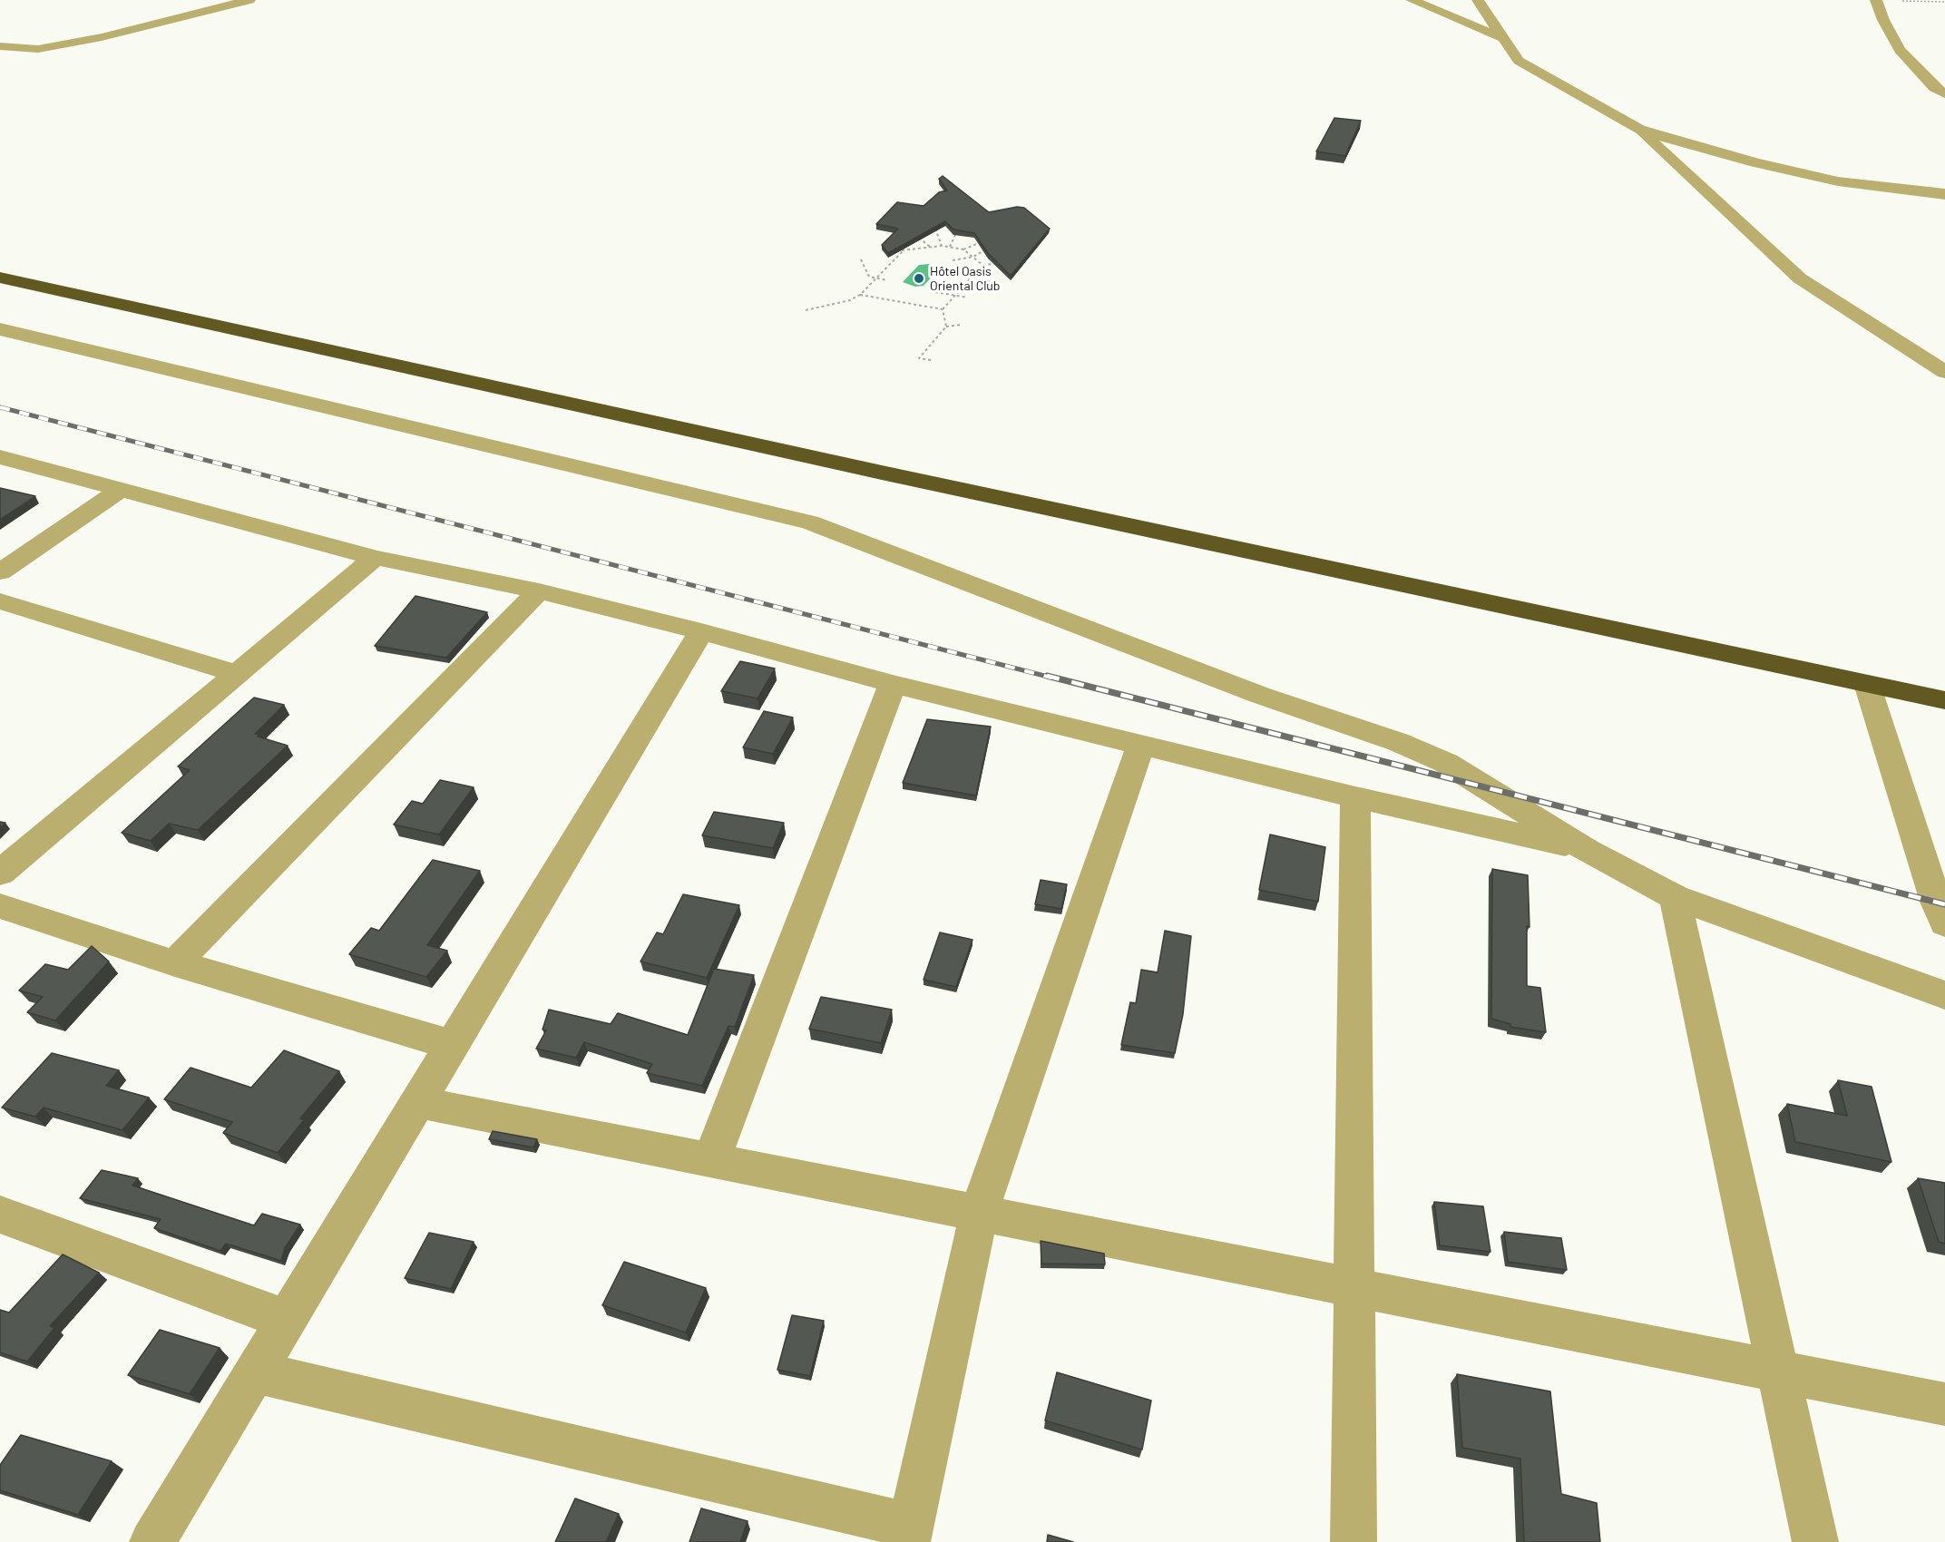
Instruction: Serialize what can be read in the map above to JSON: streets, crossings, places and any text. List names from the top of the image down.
{
  "places": ["Hôtel Oasis Oriental Club"]
}
